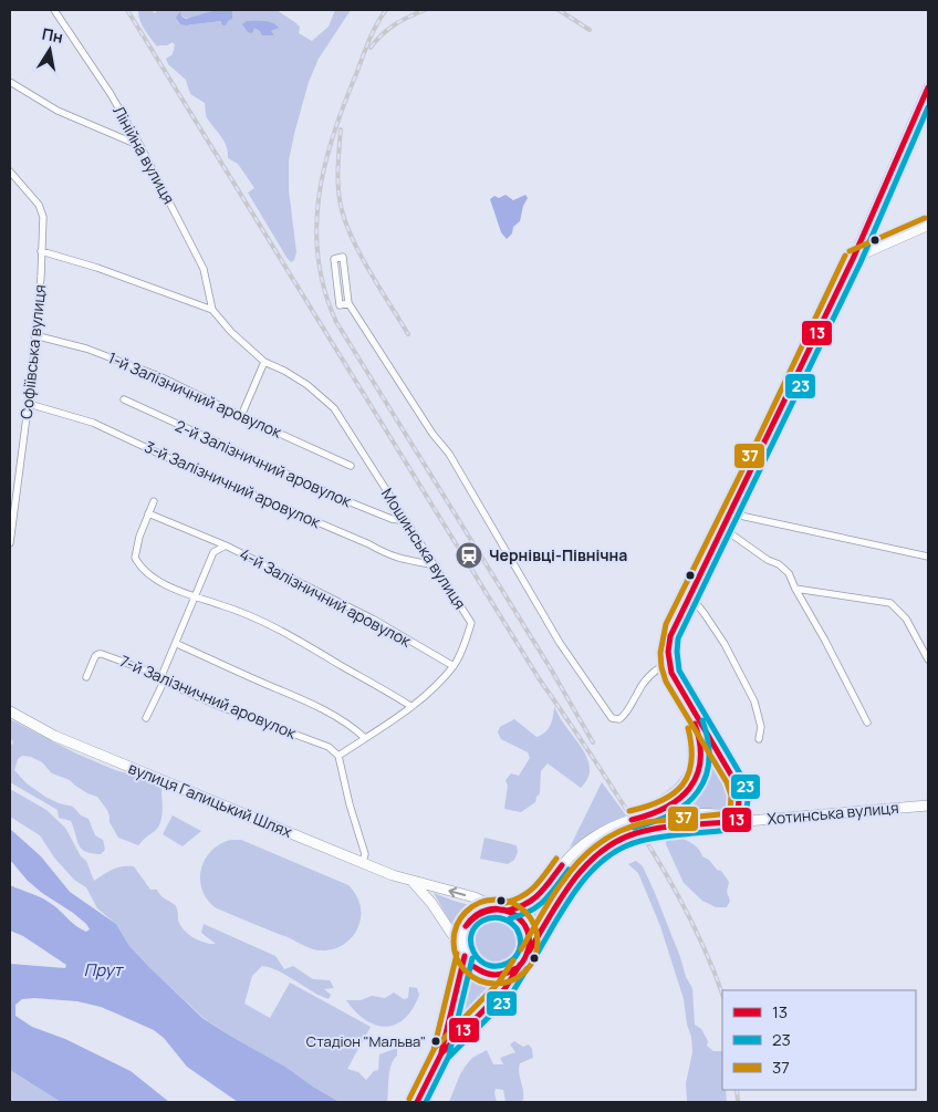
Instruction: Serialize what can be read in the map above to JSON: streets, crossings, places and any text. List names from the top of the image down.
{
  "streets": {
    "main road": ["вулиця Галицький Шлях", "Хотинська вулиця"],
    "street": [
      "Лінійна вулиця",
      "Софіївська вулиця",
      "1-й Залізничний аровулок",
      "2-й Залізничний аровулок",
      "3-й Залізничний аровулок",
      "Мошинська вулиця",
      "4-й Залізничний аровулок",
      "7-й Залізничний аровулок"
    ]
  },
  "crossings": [
    ["Лінійна вулиця", "Мошинська вулиця"],
    ["Софіївська вулиця", "1-й Залізничний аровулок"],
    ["Софіївська вулиця", "3-й Залізничний аровулок"],
    ["2-й Залізничний аровулок", "Мошинська вулиця"],
    ["3-й Залізничний аровулок", "Мошинська вулиця"],
    ["Мошинська вулиця", "4-й Залізничний аровулок"],
    ["Мошинська вулиця", "7-й Залізничний аровулок"],
    ["4-й Залізничний аровулок", "7-й Залізничний аровулок"],
    ["вулиця Галицький Шлях", "Хотинська вулиця"]
  ],
  "water": ["Прут"],
  "places": {
    "station": ["Чернівці-Північна"],
    "other": ["Стадіон \"Мальва\""]
  },
  "lines": ["transit line 13", "transit line 23", "transit line 37"],
  "legend": ["13", "23", "37"],
  "north": "top"
}
